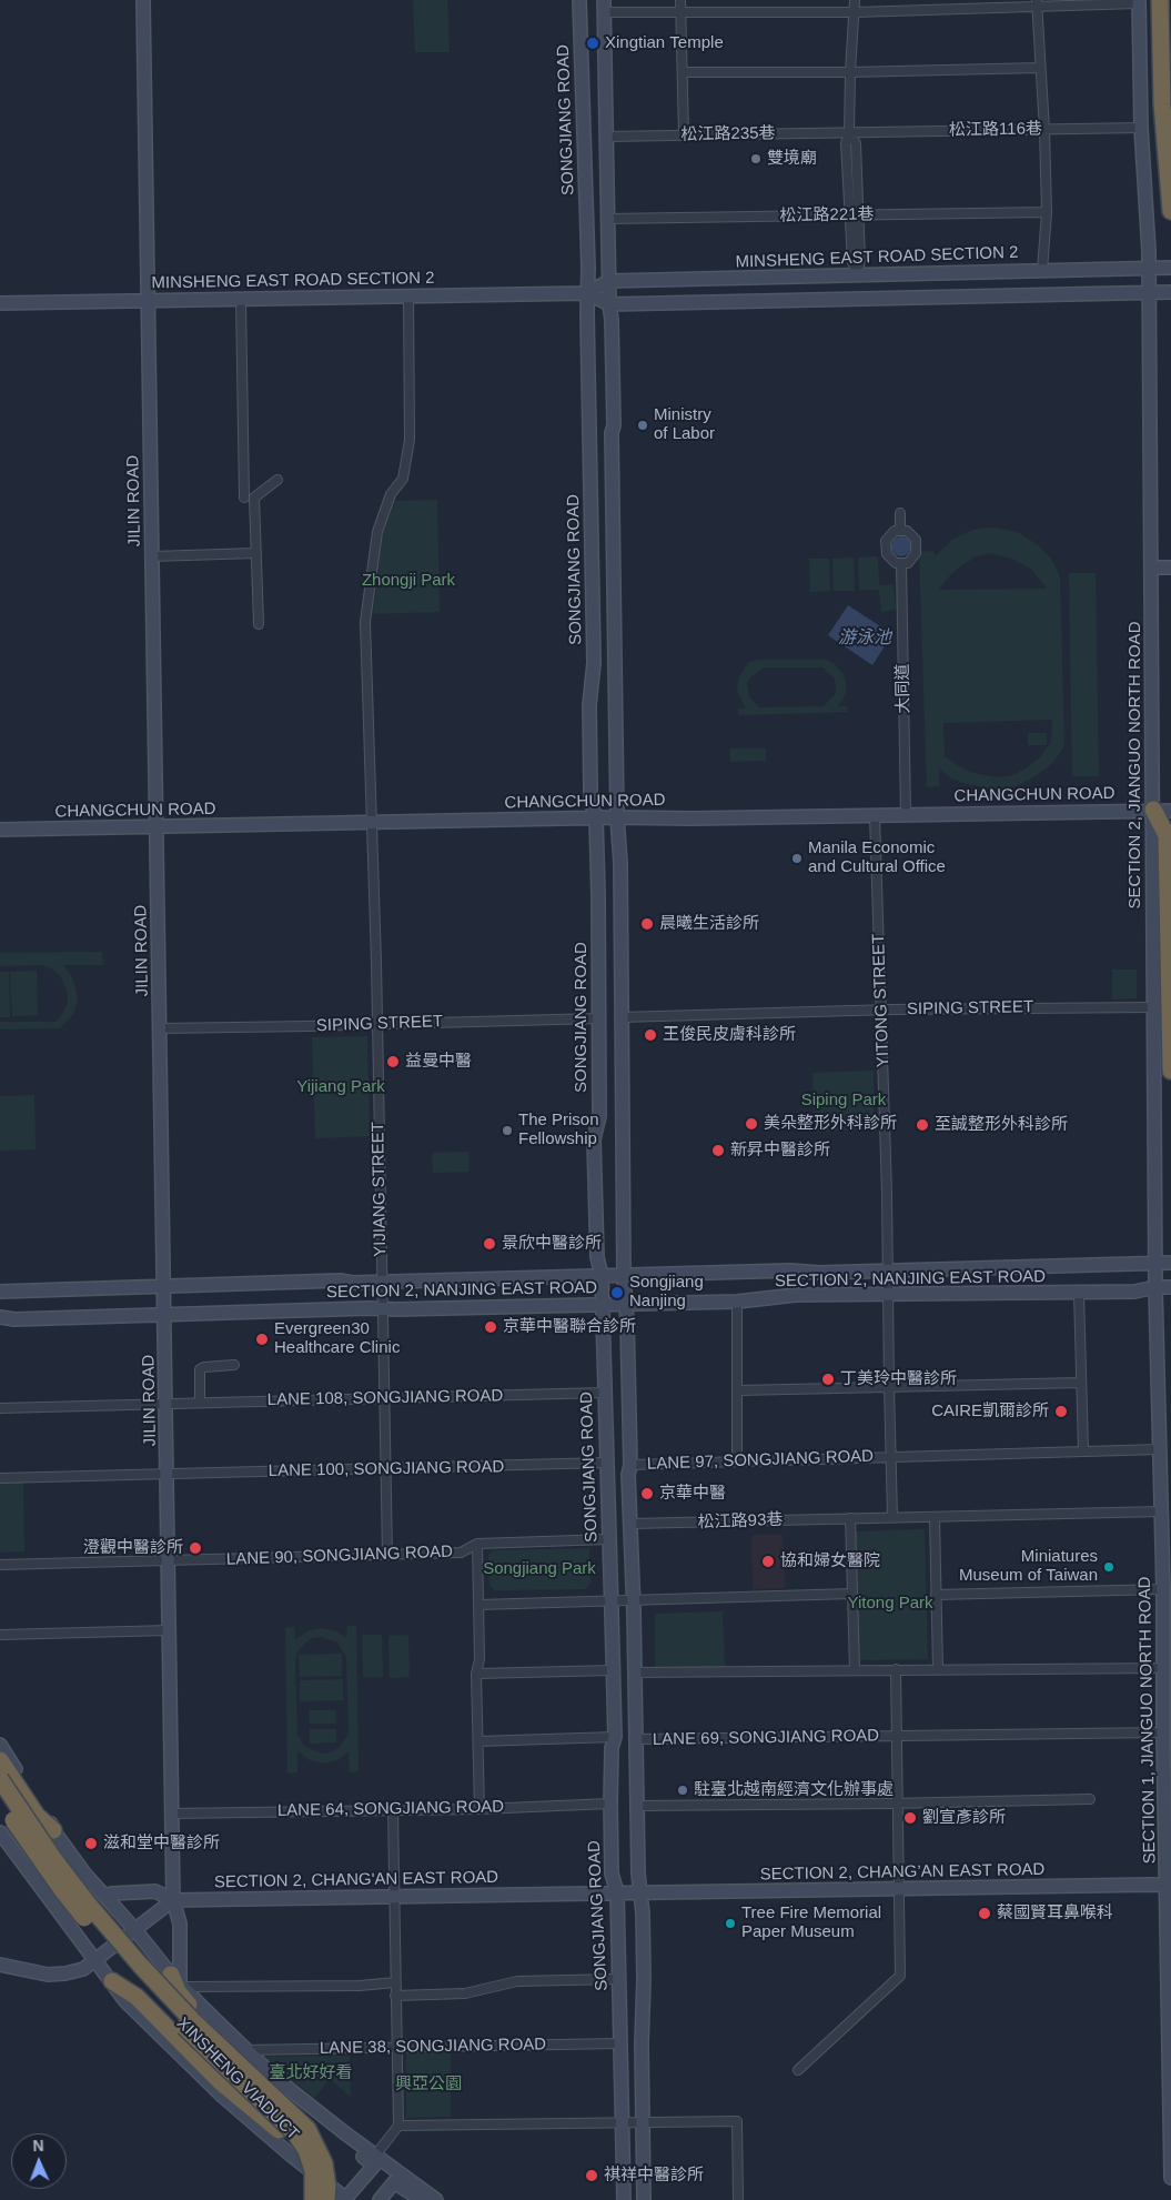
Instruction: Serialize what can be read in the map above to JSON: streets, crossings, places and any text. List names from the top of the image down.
{
  "streets": {
    "street": [
      "SONGJIANG ROAD",
      "松江路116巷",
      "松江路235巷",
      "松江路221巷",
      "MINSHENG EAST ROAD SECTION 2",
      "JILIN ROAD",
      "大同道",
      "SECTION 2, JIANGUO NORTH ROAD",
      "CHANGCHUN ROAD",
      "YITONG STREET",
      "SIPING STREET",
      "YIJIANG STREET",
      "SECTION 2, NANJING EAST ROAD",
      "LANE 108, SONGJIANG ROAD",
      "LANE 97, SONGJIANG ROAD",
      "LANE 100, SONGJIANG ROAD",
      "松江路93巷",
      "LANE 90, SONGJIANG ROAD",
      "SECTION 1, JIANGUO NORTH ROAD",
      "LANE 69, SONGJIANG ROAD",
      "LANE 64, SONGJIANG ROAD",
      "SECTION 2, CHANG’AN EAST ROAD",
      "SECTION 2, CHANG'AN EAST ROAD",
      "LANE 38, SONGJIANG ROAD"
    ]
  },
  "crossings": [
    ["SONGJIANG ROAD", "MINSHENG EAST ROAD SECTION 2"],
    ["SONGJIANG ROAD", "CHANGCHUN ROAD"],
    ["SONGJIANG ROAD", "SIPING STREET"],
    ["SONGJIANG ROAD", "SECTION 2, NANJING EAST ROAD"],
    ["SONGJIANG ROAD", "LANE 108, SONGJIANG ROAD"],
    ["SONGJIANG ROAD", "LANE 100, SONGJIANG ROAD"],
    ["SONGJIANG ROAD", "LANE 90, SONGJIANG ROAD"],
    ["SONGJIANG ROAD", "LANE 64, SONGJIANG ROAD"],
    ["SONGJIANG ROAD", "SECTION 2, CHANG'AN EAST ROAD"],
    ["SONGJIANG ROAD", "LANE 38, SONGJIANG ROAD"],
    ["松江路116巷", "松江路235巷"],
    ["松江路116巷", "SECTION 2, JIANGUO NORTH ROAD"],
    ["MINSHENG EAST ROAD SECTION 2", "JILIN ROAD"],
    ["MINSHENG EAST ROAD SECTION 2", "SECTION 2, JIANGUO NORTH ROAD"],
    ["MINSHENG EAST ROAD SECTION 2", "YIJIANG STREET"],
    ["JILIN ROAD", "CHANGCHUN ROAD"],
    ["JILIN ROAD", "SIPING STREET"],
    ["JILIN ROAD", "SECTION 2, NANJING EAST ROAD"],
    ["JILIN ROAD", "LANE 108, SONGJIANG ROAD"],
    ["JILIN ROAD", "LANE 100, SONGJIANG ROAD"],
    ["JILIN ROAD", "LANE 90, SONGJIANG ROAD"],
    ["JILIN ROAD", "LANE 64, SONGJIANG ROAD"],
    ["JILIN ROAD", "SECTION 2, CHANG'AN EAST ROAD"],
    ["大同道", "CHANGCHUN ROAD"],
    ["SECTION 2, JIANGUO NORTH ROAD", "CHANGCHUN ROAD"],
    ["SECTION 2, JIANGUO NORTH ROAD", "SIPING STREET"],
    ["SECTION 2, JIANGUO NORTH ROAD", "SECTION 2, NANJING EAST ROAD"],
    ["SECTION 2, JIANGUO NORTH ROAD", "SECTION 1, JIANGUO NORTH ROAD"],
    ["CHANGCHUN ROAD", "YITONG STREET"],
    ["CHANGCHUN ROAD", "YIJIANG STREET"],
    ["YITONG STREET", "SIPING STREET"],
    ["YITONG STREET", "SECTION 2, NANJING EAST ROAD"],
    ["YITONG STREET", "LANE 97, SONGJIANG ROAD"],
    ["SIPING STREET", "YIJIANG STREET"],
    ["YIJIANG STREET", "SECTION 2, NANJING EAST ROAD"],
    ["YIJIANG STREET", "LANE 108, SONGJIANG ROAD"],
    ["YIJIANG STREET", "LANE 100, SONGJIANG ROAD"],
    ["YIJIANG STREET", "LANE 90, SONGJIANG ROAD"],
    ["SECTION 2, NANJING EAST ROAD", "SECTION 1, JIANGUO NORTH ROAD"],
    ["LANE 97, SONGJIANG ROAD", "SECTION 1, JIANGUO NORTH ROAD"],
    ["SECTION 1, JIANGUO NORTH ROAD", "LANE 69, SONGJIANG ROAD"],
    ["SECTION 1, JIANGUO NORTH ROAD", "SECTION 2, CHANG’AN EAST ROAD"],
    ["SECTION 2, CHANG’AN EAST ROAD", "SECTION 2, CHANG'AN EAST ROAD"]
  ],
  "water": ["游泳池"],
  "parks": [
    "Zhongji Park",
    "Yijiang Park",
    "Siping Park",
    "Songjiang Park",
    "Yitong Park",
    "臺北好好看",
    "興亞公園"
  ],
  "places": [
    "Xingtian Temple",
    "雙境廟",
    "Ministry of Labor",
    "Manila Economic and Cultural Office",
    "晨曦生活診所",
    "王俊民皮膚科診所",
    "益曼中醫",
    "美朵整形外科診所",
    "至誠整形外科診所",
    "The Prison Fellowship",
    "新昇中醫診所",
    "景欣中醫診所",
    "Songjiang Nanjing",
    "京華中醫聯合診所",
    "Evergreen30 Healthcare Clinic",
    "丁美玲中醫診所",
    "CAIRE凱爾診所",
    "京華中醫",
    "澄觀中醫診所",
    "協和婦女醫院",
    "Miniatures Museum of Taiwan",
    "駐臺北越南經濟文化辦事處",
    "劉宣彥診所",
    "滋和堂中醫診所",
    "蔡國賢耳鼻喉科",
    "Tree Fire Memorial Paper Museum",
    "祺祥中醫診所"
  ],
  "north": "top"
}
